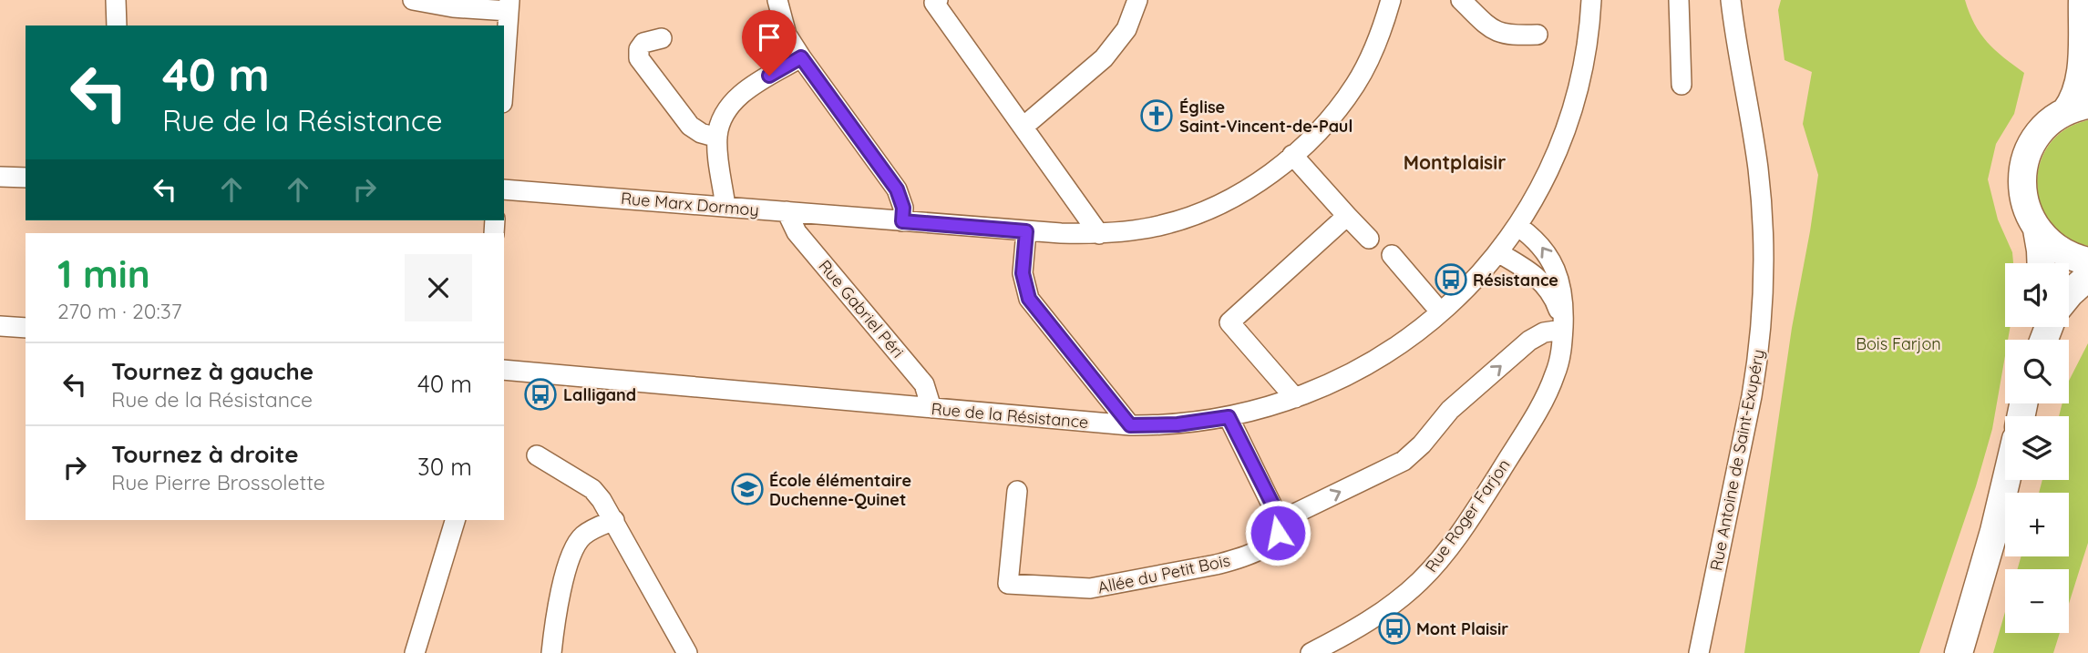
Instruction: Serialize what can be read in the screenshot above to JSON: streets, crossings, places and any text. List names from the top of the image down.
{
  "streets": {
    "street": [
      "Rue Marx Dormoy",
      "Rue Gabriel Péri",
      "Rue de la Résistance",
      "Rue Antoine de Saint-Exupéry",
      "Rue Roger Farjon",
      "Allée du Petit Bois"
    ]
  },
  "crossings": [
    ["Rue Marx Dormoy", "Rue Gabriel Péri"],
    ["Rue Gabriel Péri", "Rue de la Résistance"],
    ["Rue de la Résistance", "Rue Roger Farjon"]
  ],
  "districts": ["Montplaisir"],
  "parks": ["Bois Farjon"],
  "places": {
    "church": ["Église Saint-Vincent-de-Paul"],
    "bus stop": ["Résistance", "Lalligand", "Mont Plaisir"],
    "school or university": ["École élémentaire Duchenne-Quinet"]
  },
  "page": {
    "turn": ["40 m", "Rue de la Résistance"],
    "heading": ["1 min", "270 m · 20:37"],
    "map_buttons": ["+", "−"],
    "list": [
      {
        "name": "Tournez à gauche",
        "note": "Rue de la Résistance",
        "value": "40 m"
      },
      {
        "name": "Tournez à droite",
        "note": "Rue Pierre Brossolette",
        "value": "30 m"
      }
    ]
  }
}
